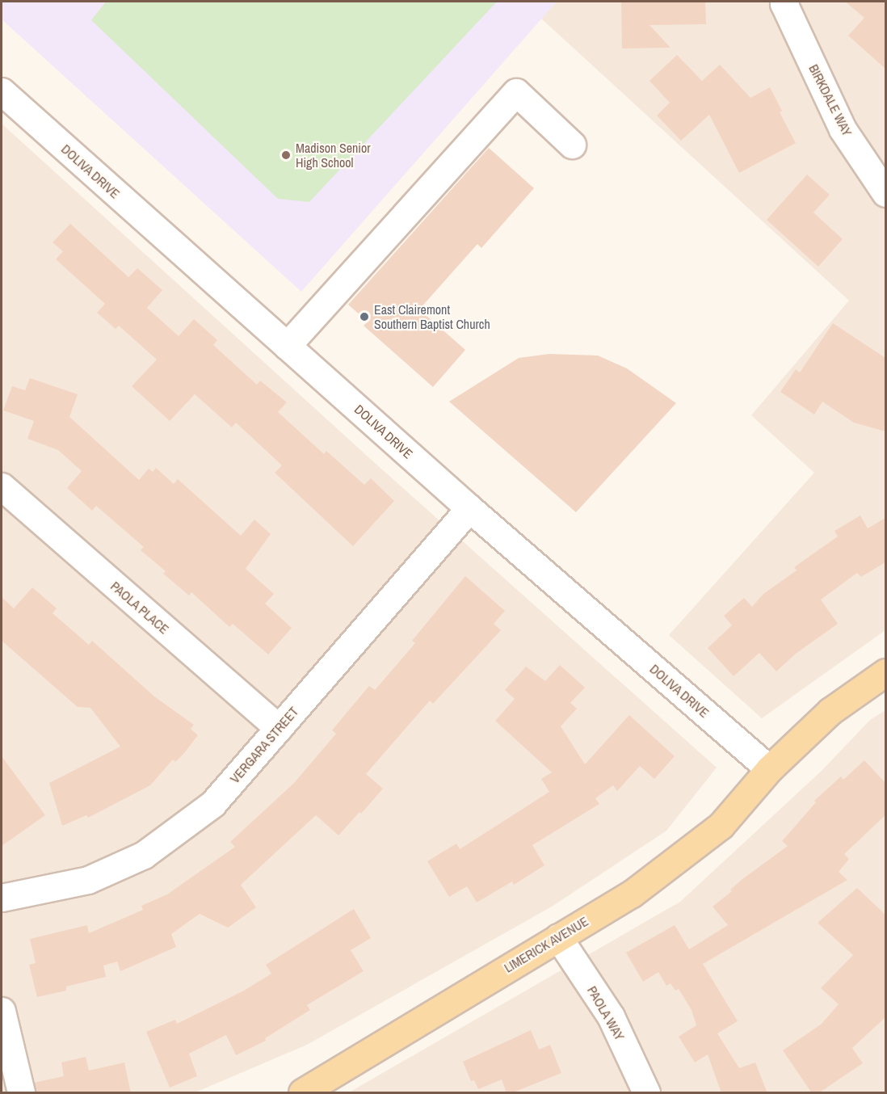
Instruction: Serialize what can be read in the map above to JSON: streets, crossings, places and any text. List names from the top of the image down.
{
  "streets": {
    "main road": ["LIMERICK AVENUE"],
    "street": [
      "BIRKDALE WAY",
      "DOLIVA DRIVE",
      "PAOLA PLACE",
      "VERGARA STREET",
      "PAOLA WAY"
    ]
  },
  "crossings": [
    ["DOLIVA DRIVE", "VERGARA STREET"],
    ["DOLIVA DRIVE", "LIMERICK AVENUE"],
    ["PAOLA PLACE", "VERGARA STREET"],
    ["LIMERICK AVENUE", "PAOLA WAY"]
  ],
  "places": ["Madison Senior High School", "East Clairemont Southern Baptist Church"]
}
